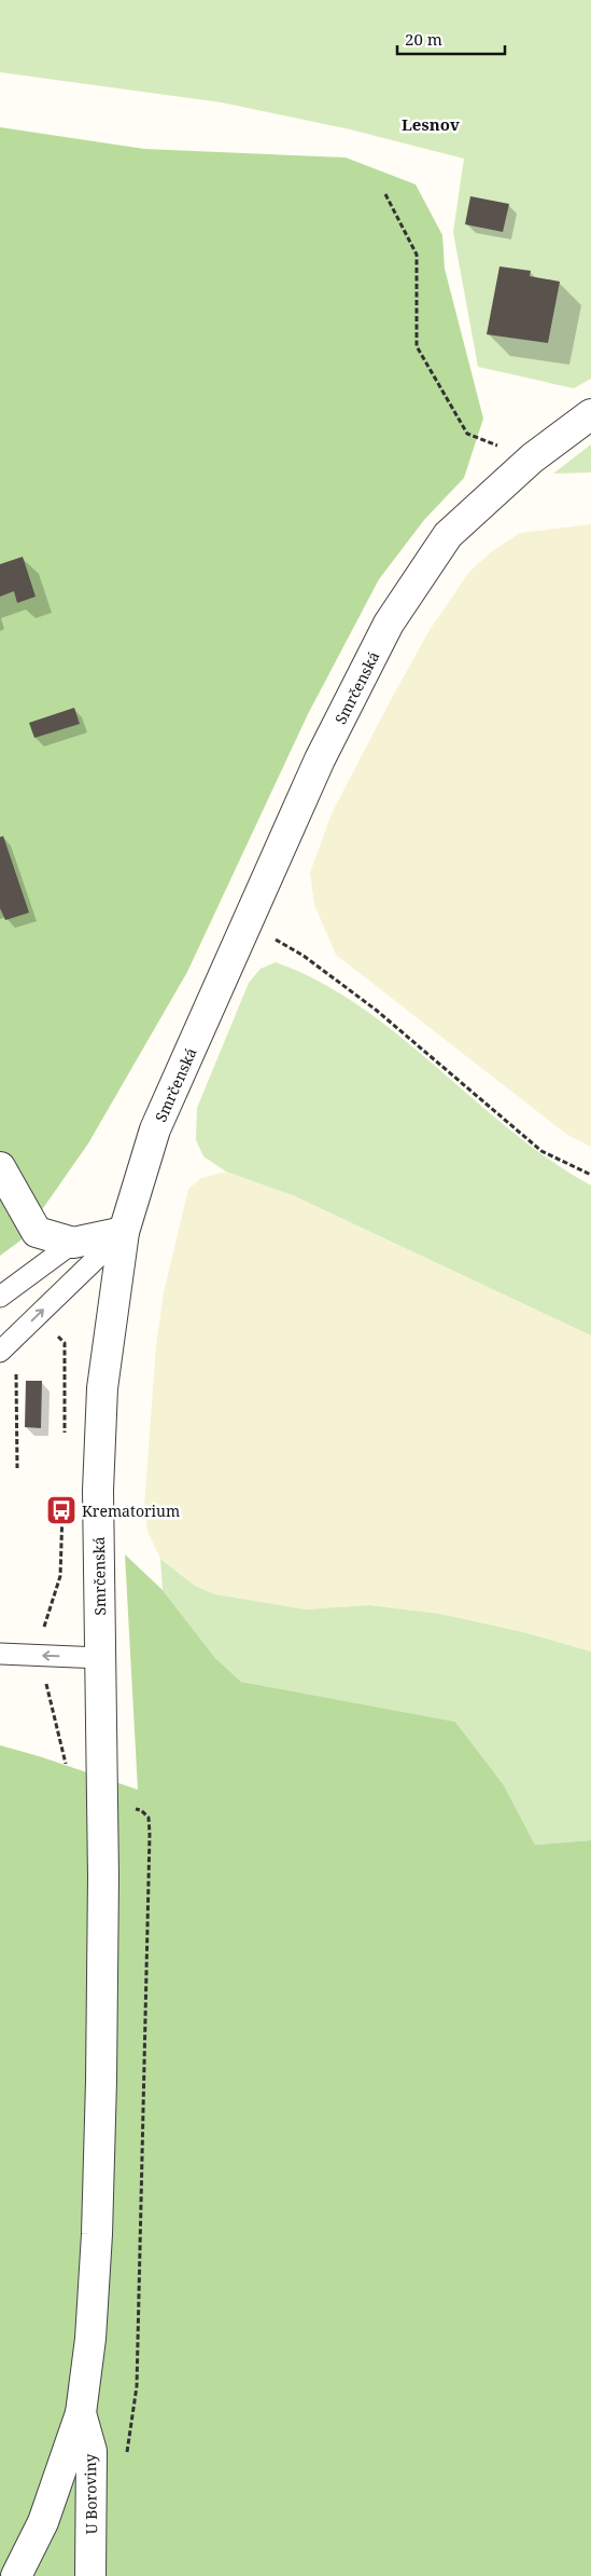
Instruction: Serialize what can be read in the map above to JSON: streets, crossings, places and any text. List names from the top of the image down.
{
  "streets": {
    "street": ["Smrčenská", "U Boroviny"]
  },
  "crossings": [
    ["Smrčenská", "U Boroviny"]
  ],
  "districts": ["Lesnov"],
  "places": {
    "bus stop": ["Krematorium"]
  },
  "scale_bar": "20 m"
}
